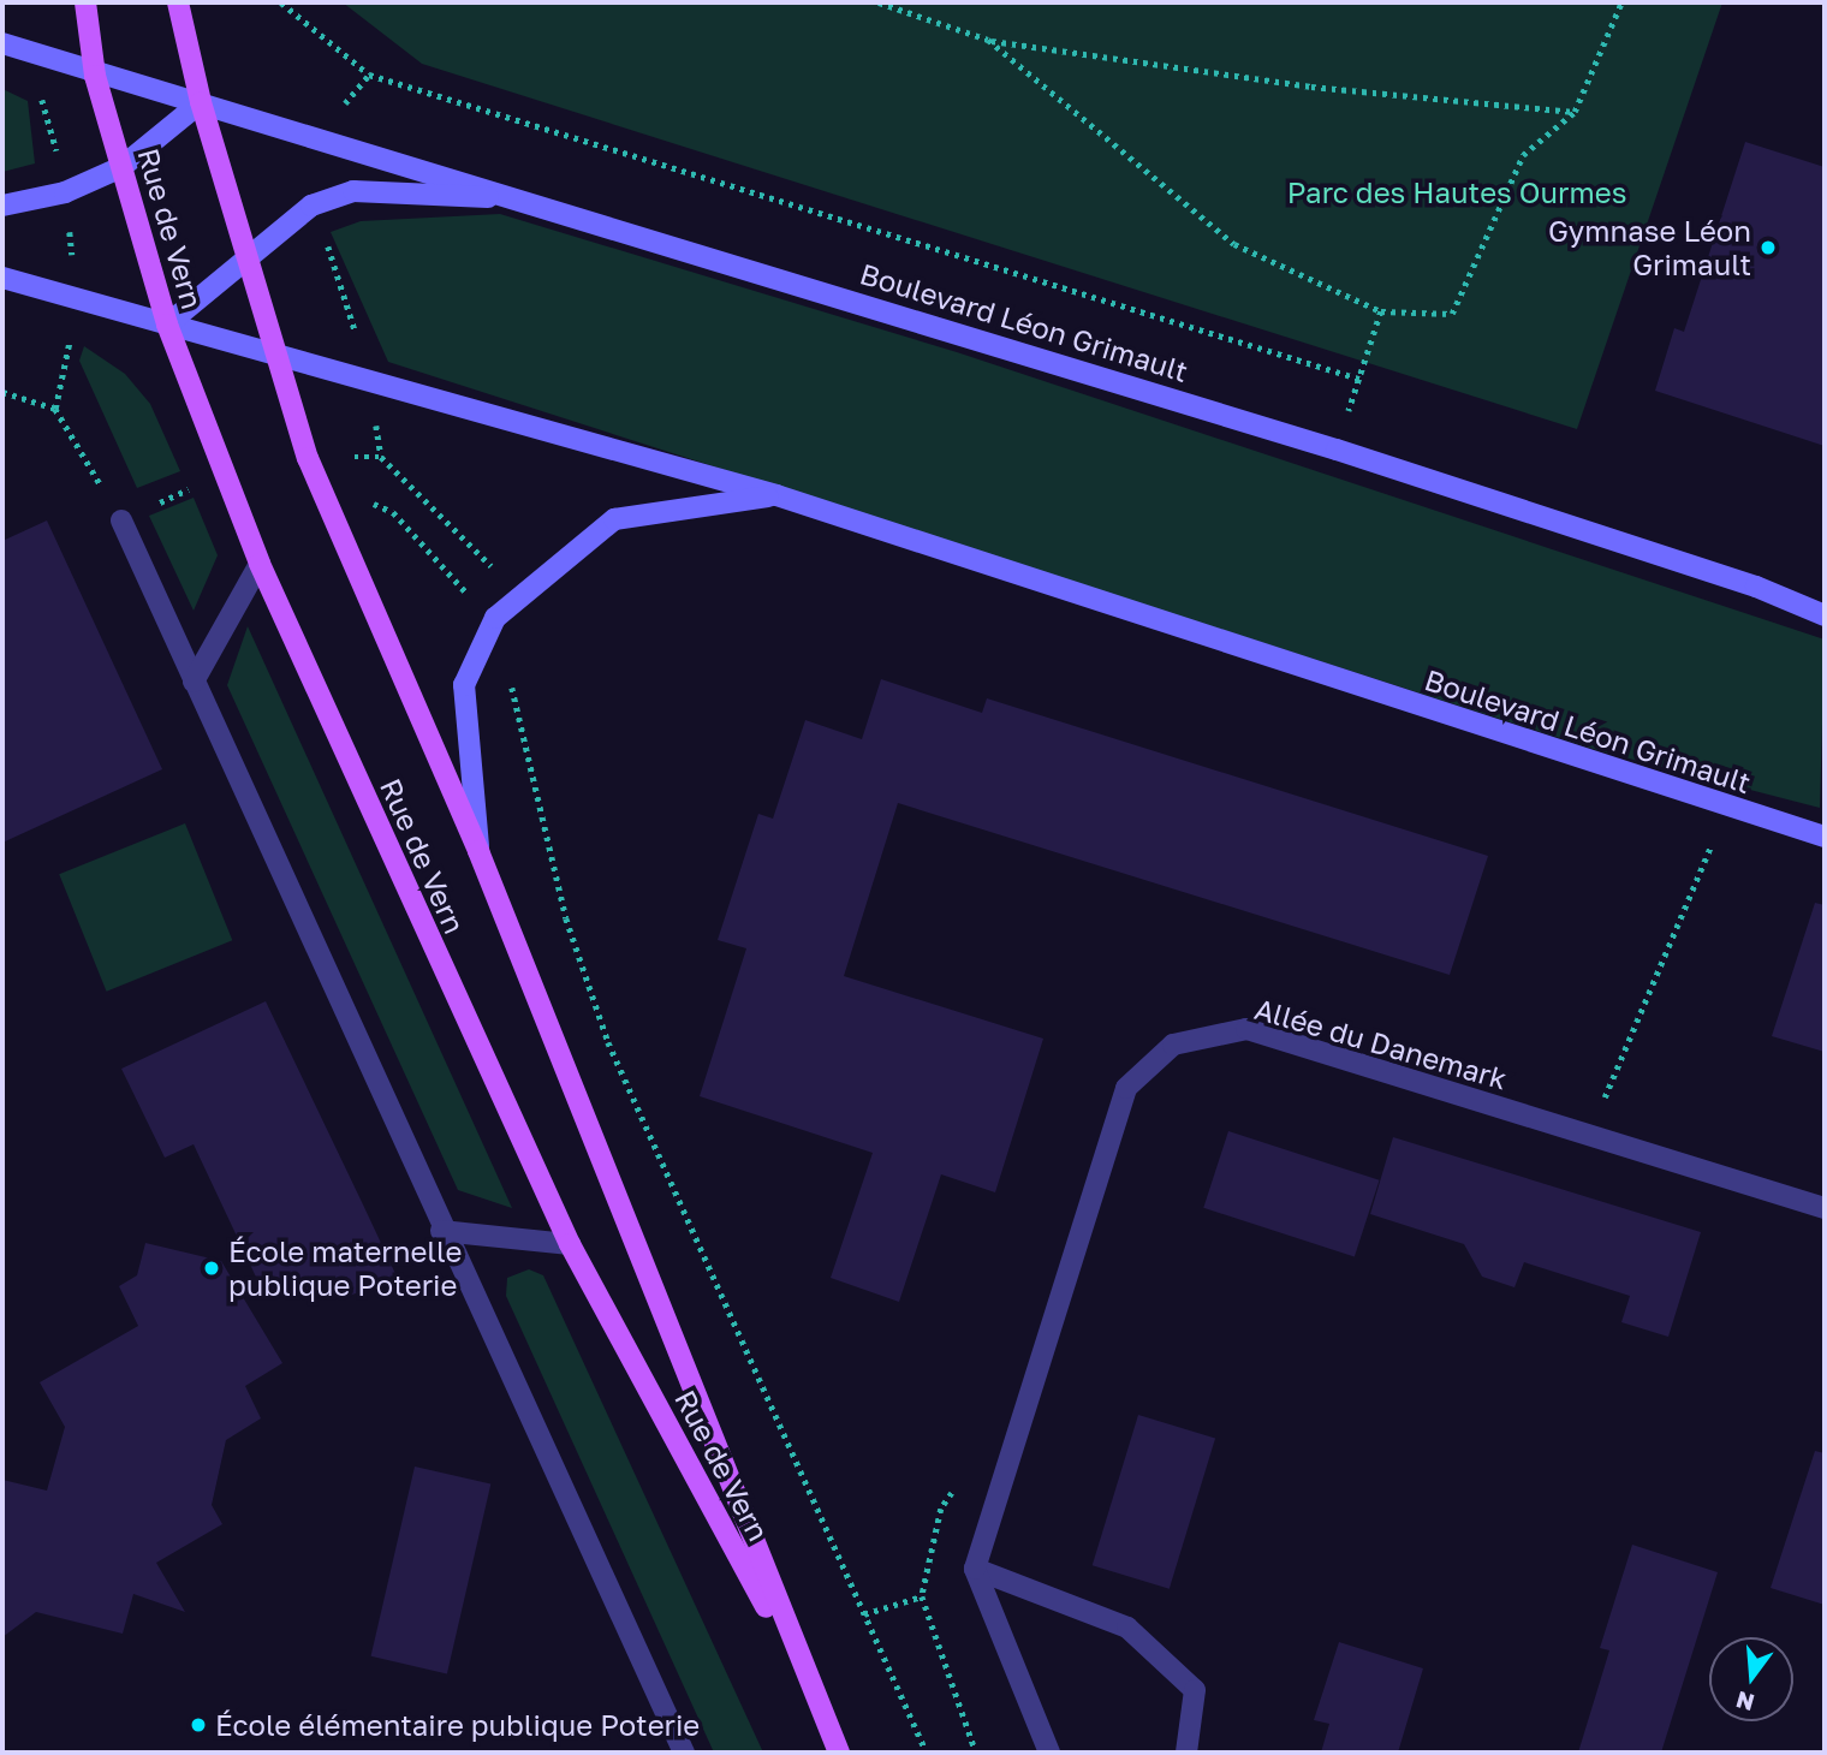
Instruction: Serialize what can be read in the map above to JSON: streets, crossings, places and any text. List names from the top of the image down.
{
  "streets": {
    "main road": ["Rue de Vern", "Boulevard Léon Grimault"],
    "street": ["Allée du Danemark"]
  },
  "crossings": [
    ["Rue de Vern", "Boulevard Léon Grimault"]
  ],
  "parks": ["Parc des Hautes Ourmes"],
  "places": ["Gymnase Léon Grimault", "École maternelle publique Poterie", "École élémentaire publique Poterie"],
  "north": "bottom"
}
